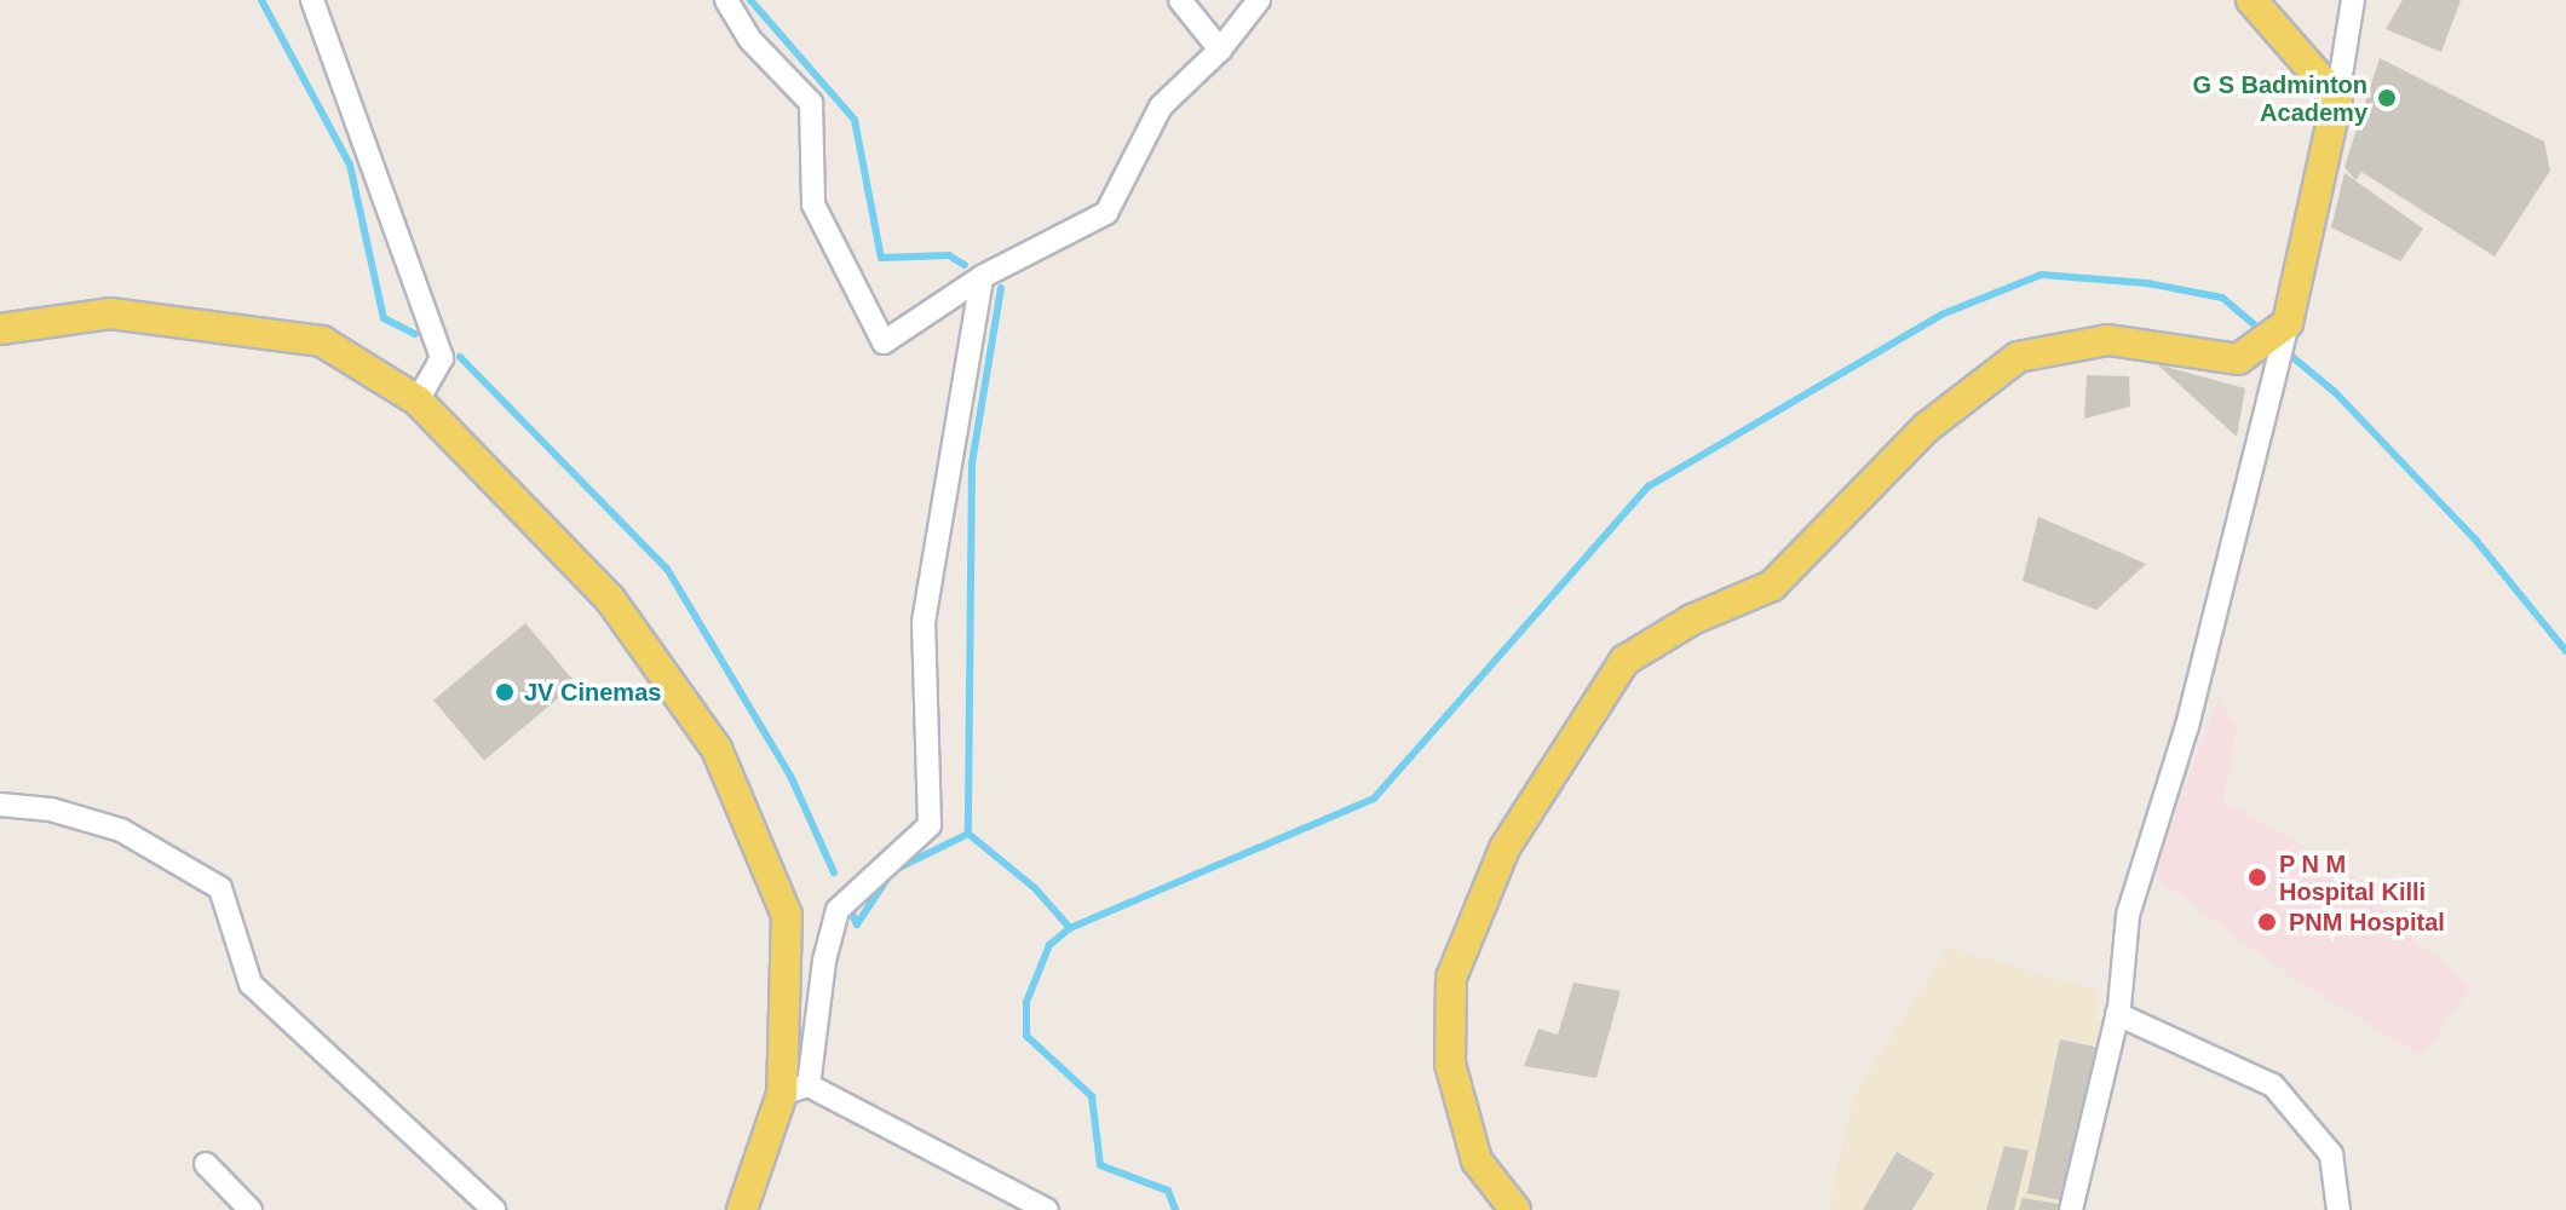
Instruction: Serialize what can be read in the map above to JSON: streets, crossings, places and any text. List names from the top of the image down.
{
  "places": [
    "G S Badminton Academy",
    "JV Cinemas",
    "P N M Hospital Killi",
    "PNM Hospital"
  ]
}
